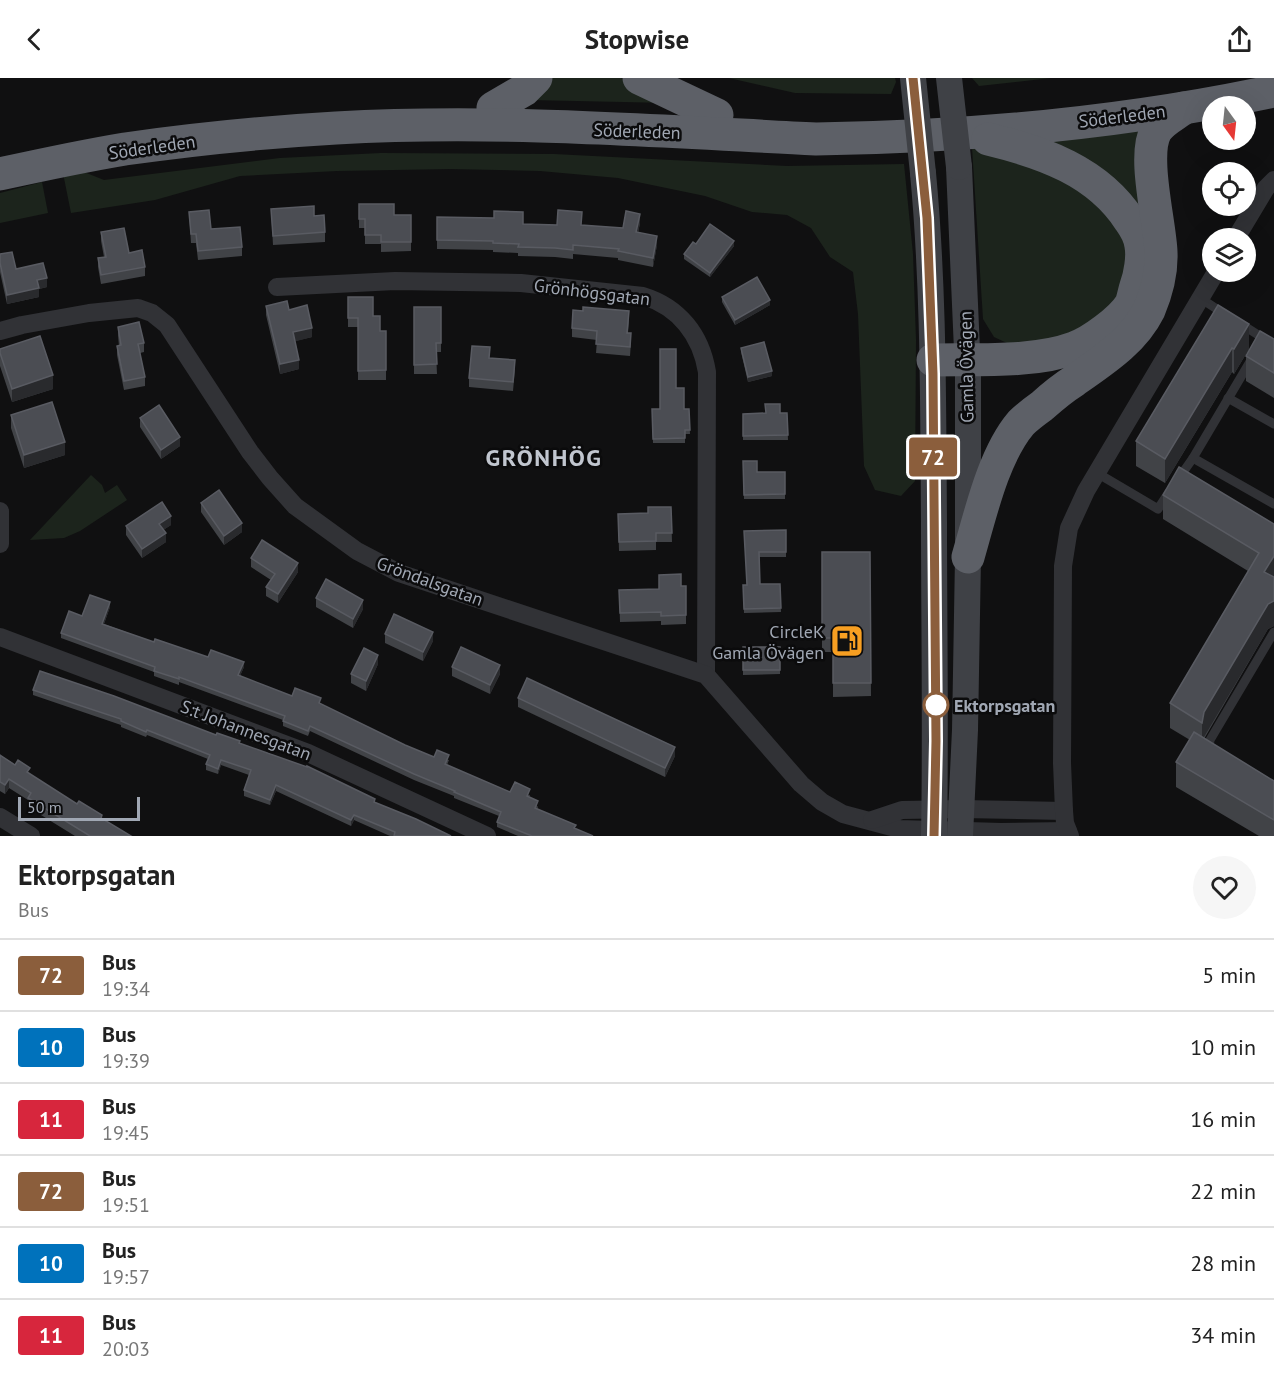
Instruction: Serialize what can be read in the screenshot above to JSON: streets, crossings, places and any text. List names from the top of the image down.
{
  "streets": {
    "highway": ["Söderleden"],
    "main road": ["Gamla Övägen"],
    "street": ["Grönhögsgatan", "Gröndalsgatan", "S:t Johannesgatan"]
  },
  "crossings": [
    ["Grönhögsgatan", "Gröndalsgatan"]
  ],
  "districts": ["GRÖNHÖG"],
  "places": {
    "fuel station": ["CircleK Gamla Övägen"],
    "other": ["Ektorpsgatan"]
  },
  "lines": ["bus line 72"],
  "scale_bar": "50 m",
  "north": "bottom",
  "page": {
    "header": "Stopwise",
    "on_map": "72",
    "scale": "50 m",
    "heading": ["Ektorpsgatan", "Bus"],
    "list": [
      {
        "mark": "72",
        "name": "Bus",
        "note": "19:34",
        "value": "5 min"
      },
      {
        "mark": "10",
        "name": "Bus",
        "note": "19:39",
        "value": "10 min"
      },
      {
        "mark": "11",
        "name": "Bus",
        "note": "19:45",
        "value": "16 min"
      },
      {
        "mark": "72",
        "name": "Bus",
        "note": "19:51",
        "value": "22 min"
      },
      {
        "mark": "10",
        "name": "Bus",
        "note": "19:57",
        "value": "28 min"
      },
      {
        "mark": "11",
        "name": "Bus",
        "note": "20:03",
        "value": "34 min"
      }
    ]
  }
}
